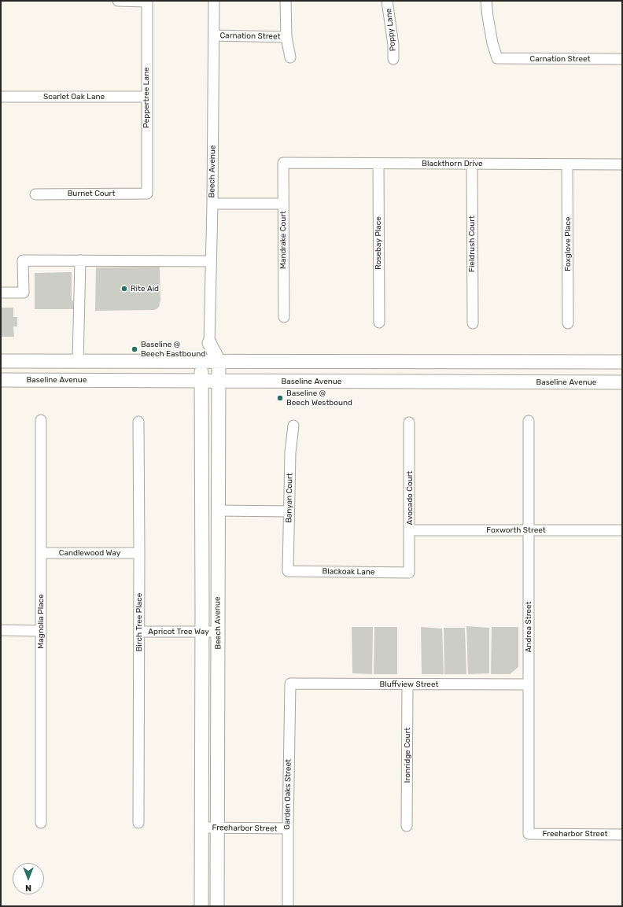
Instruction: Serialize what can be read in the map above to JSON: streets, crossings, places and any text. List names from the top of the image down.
{
  "streets": {
    "main road": ["Beech Avenue", "Baseline Avenue"],
    "street": [
      "Poppy Lane",
      "Carnation Street",
      "Scarlet Oak Lane",
      "Peppertree Lane",
      "Blackthorn Drive",
      "Burnet Court",
      "Mandrake Court",
      "Rosebay Place",
      "Fieldrush Court",
      "Foxglove Place",
      "Banyan Court",
      "Avocado Court",
      "Foxworth Street",
      "Candlewood Way",
      "Blackoak Lane",
      "Magnolia Place",
      "Birch Tree Place",
      "Andrea Street",
      "Apricot Tree Way",
      "Bluffview Street",
      "Ironridge Court",
      "Garden Oaks Street",
      "Freeharbor Street"
    ]
  },
  "crossings": [
    ["Carnation Street", "Beech Avenue"],
    ["Scarlet Oak Lane", "Peppertree Lane"],
    ["Peppertree Lane", "Burnet Court"],
    ["Blackthorn Drive", "Mandrake Court"],
    ["Blackthorn Drive", "Rosebay Place"],
    ["Blackthorn Drive", "Fieldrush Court"],
    ["Blackthorn Drive", "Foxglove Place"],
    ["Beech Avenue", "Baseline Avenue"],
    ["Beech Avenue", "Apricot Tree Way"],
    ["Beech Avenue", "Freeharbor Street"],
    ["Banyan Court", "Blackoak Lane"],
    ["Avocado Court", "Foxworth Street"],
    ["Avocado Court", "Blackoak Lane"],
    ["Foxworth Street", "Andrea Street"],
    ["Candlewood Way", "Magnolia Place"],
    ["Candlewood Way", "Birch Tree Place"],
    ["Birch Tree Place", "Apricot Tree Way"],
    ["Andrea Street", "Bluffview Street"],
    ["Andrea Street", "Freeharbor Street"],
    ["Bluffview Street", "Ironridge Court"],
    ["Bluffview Street", "Garden Oaks Street"],
    ["Garden Oaks Street", "Freeharbor Street"]
  ],
  "places": ["Rite Aid", "Baseline @ Beech Eastbound", "Baseline @ Beech Westbound"],
  "north": "bottom"
}
